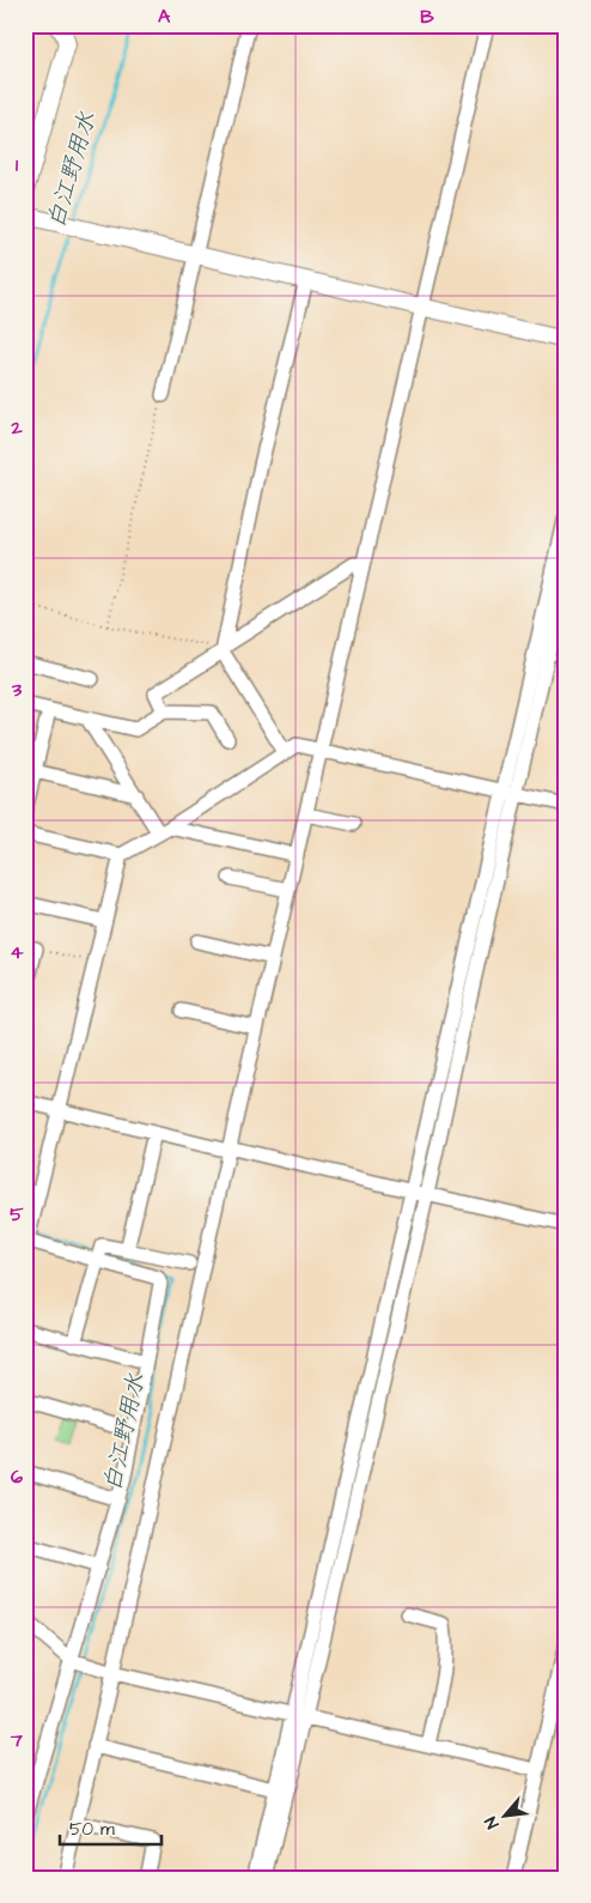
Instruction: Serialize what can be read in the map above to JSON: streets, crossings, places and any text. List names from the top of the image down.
{
  "water": ["白江野用水"],
  "scale_bar": "50 m",
  "north": "bottom left",
  "grid": {
    "columns": ["A", "B"],
    "rows": [
      "1",
      "2",
      "3",
      "4",
      "5",
      "6",
      "7"
    ]
  }
}
